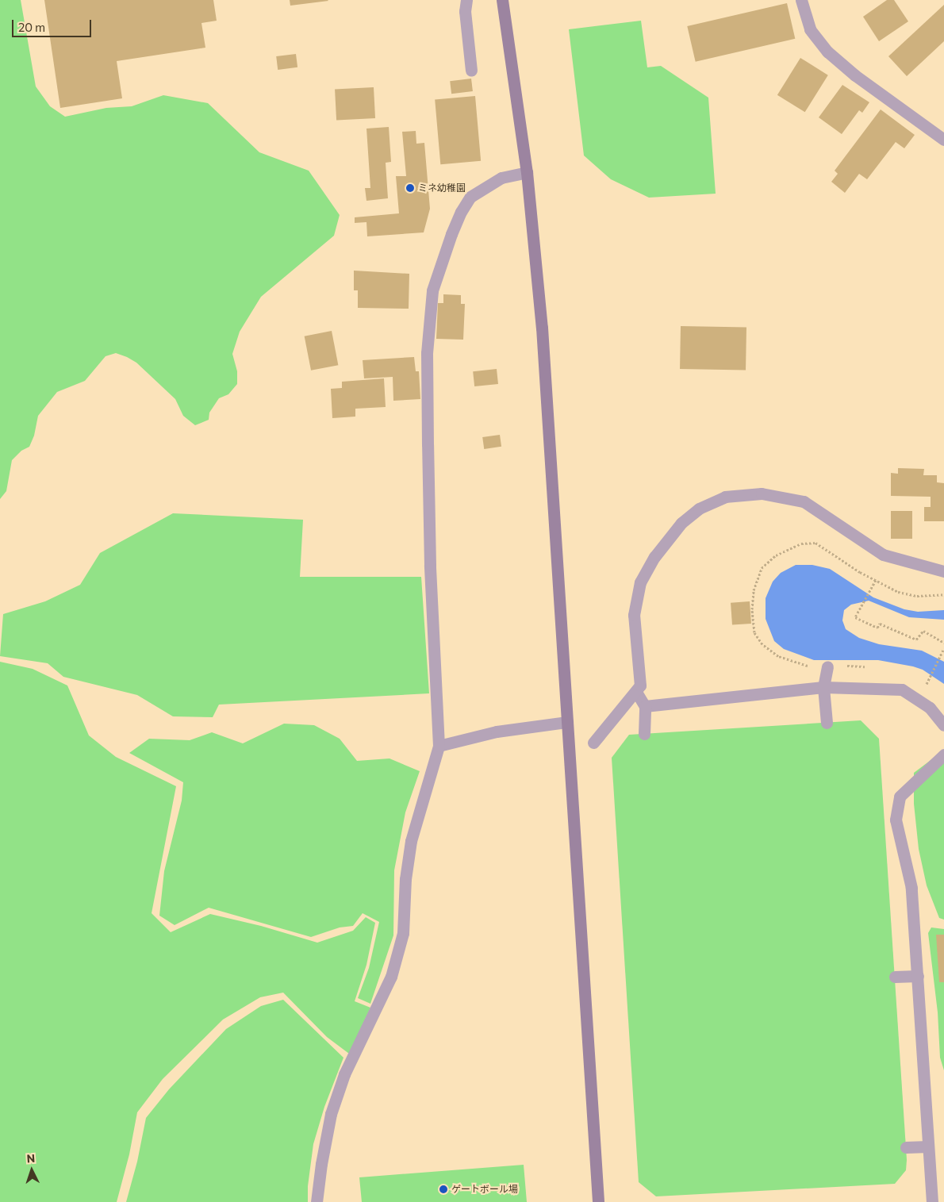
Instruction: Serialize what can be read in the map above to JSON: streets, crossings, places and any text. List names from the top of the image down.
{
  "places": ["ミネ幼稚園", "ゲートボール場"],
  "scale_bar": "20 m",
  "north": "top"
}
